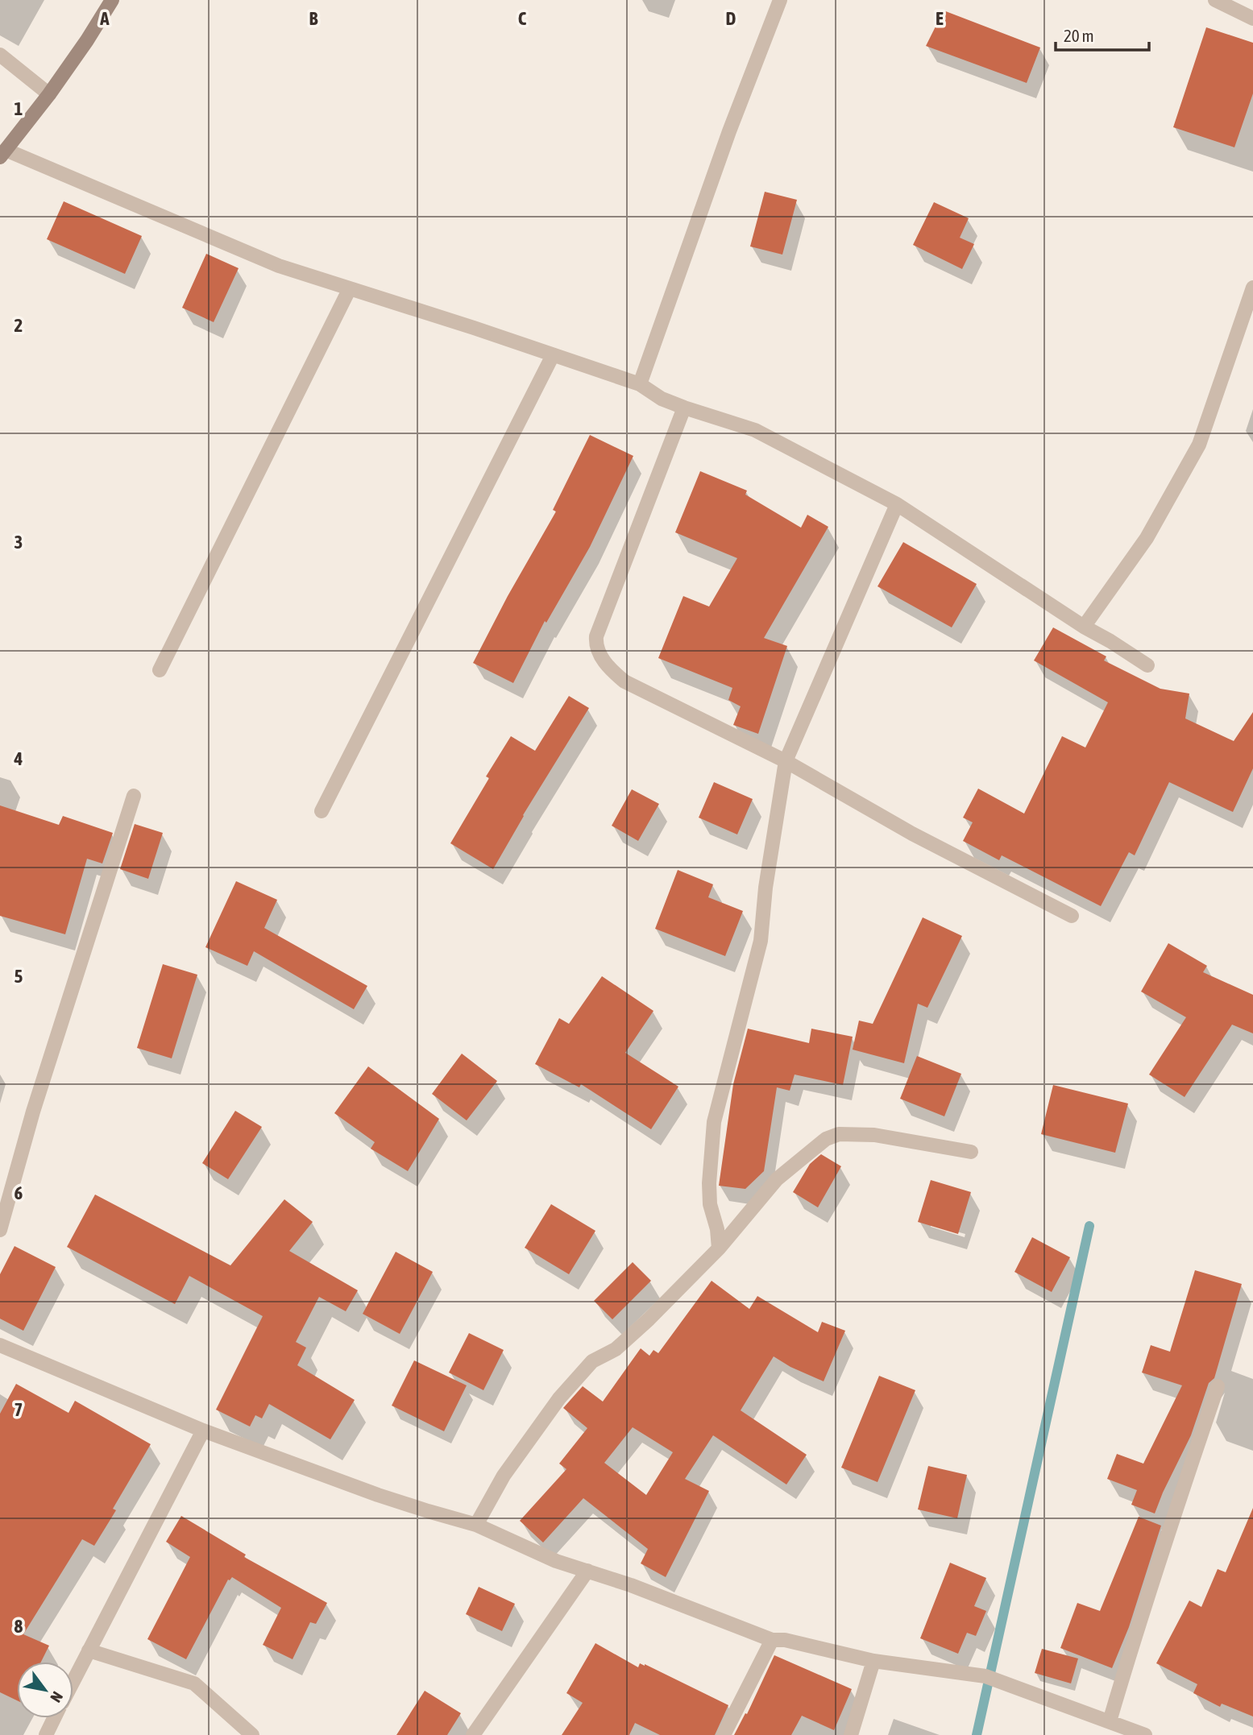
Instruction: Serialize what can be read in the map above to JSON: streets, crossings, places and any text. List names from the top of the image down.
{
  "scale_bar": "20 m",
  "north": "bottom right",
  "grid": {
    "columns": [
      "A",
      "B",
      "C",
      "D",
      "E"
    ],
    "rows": [
      "1",
      "2",
      "3",
      "4",
      "5",
      "6",
      "7",
      "8"
    ]
  }
}
